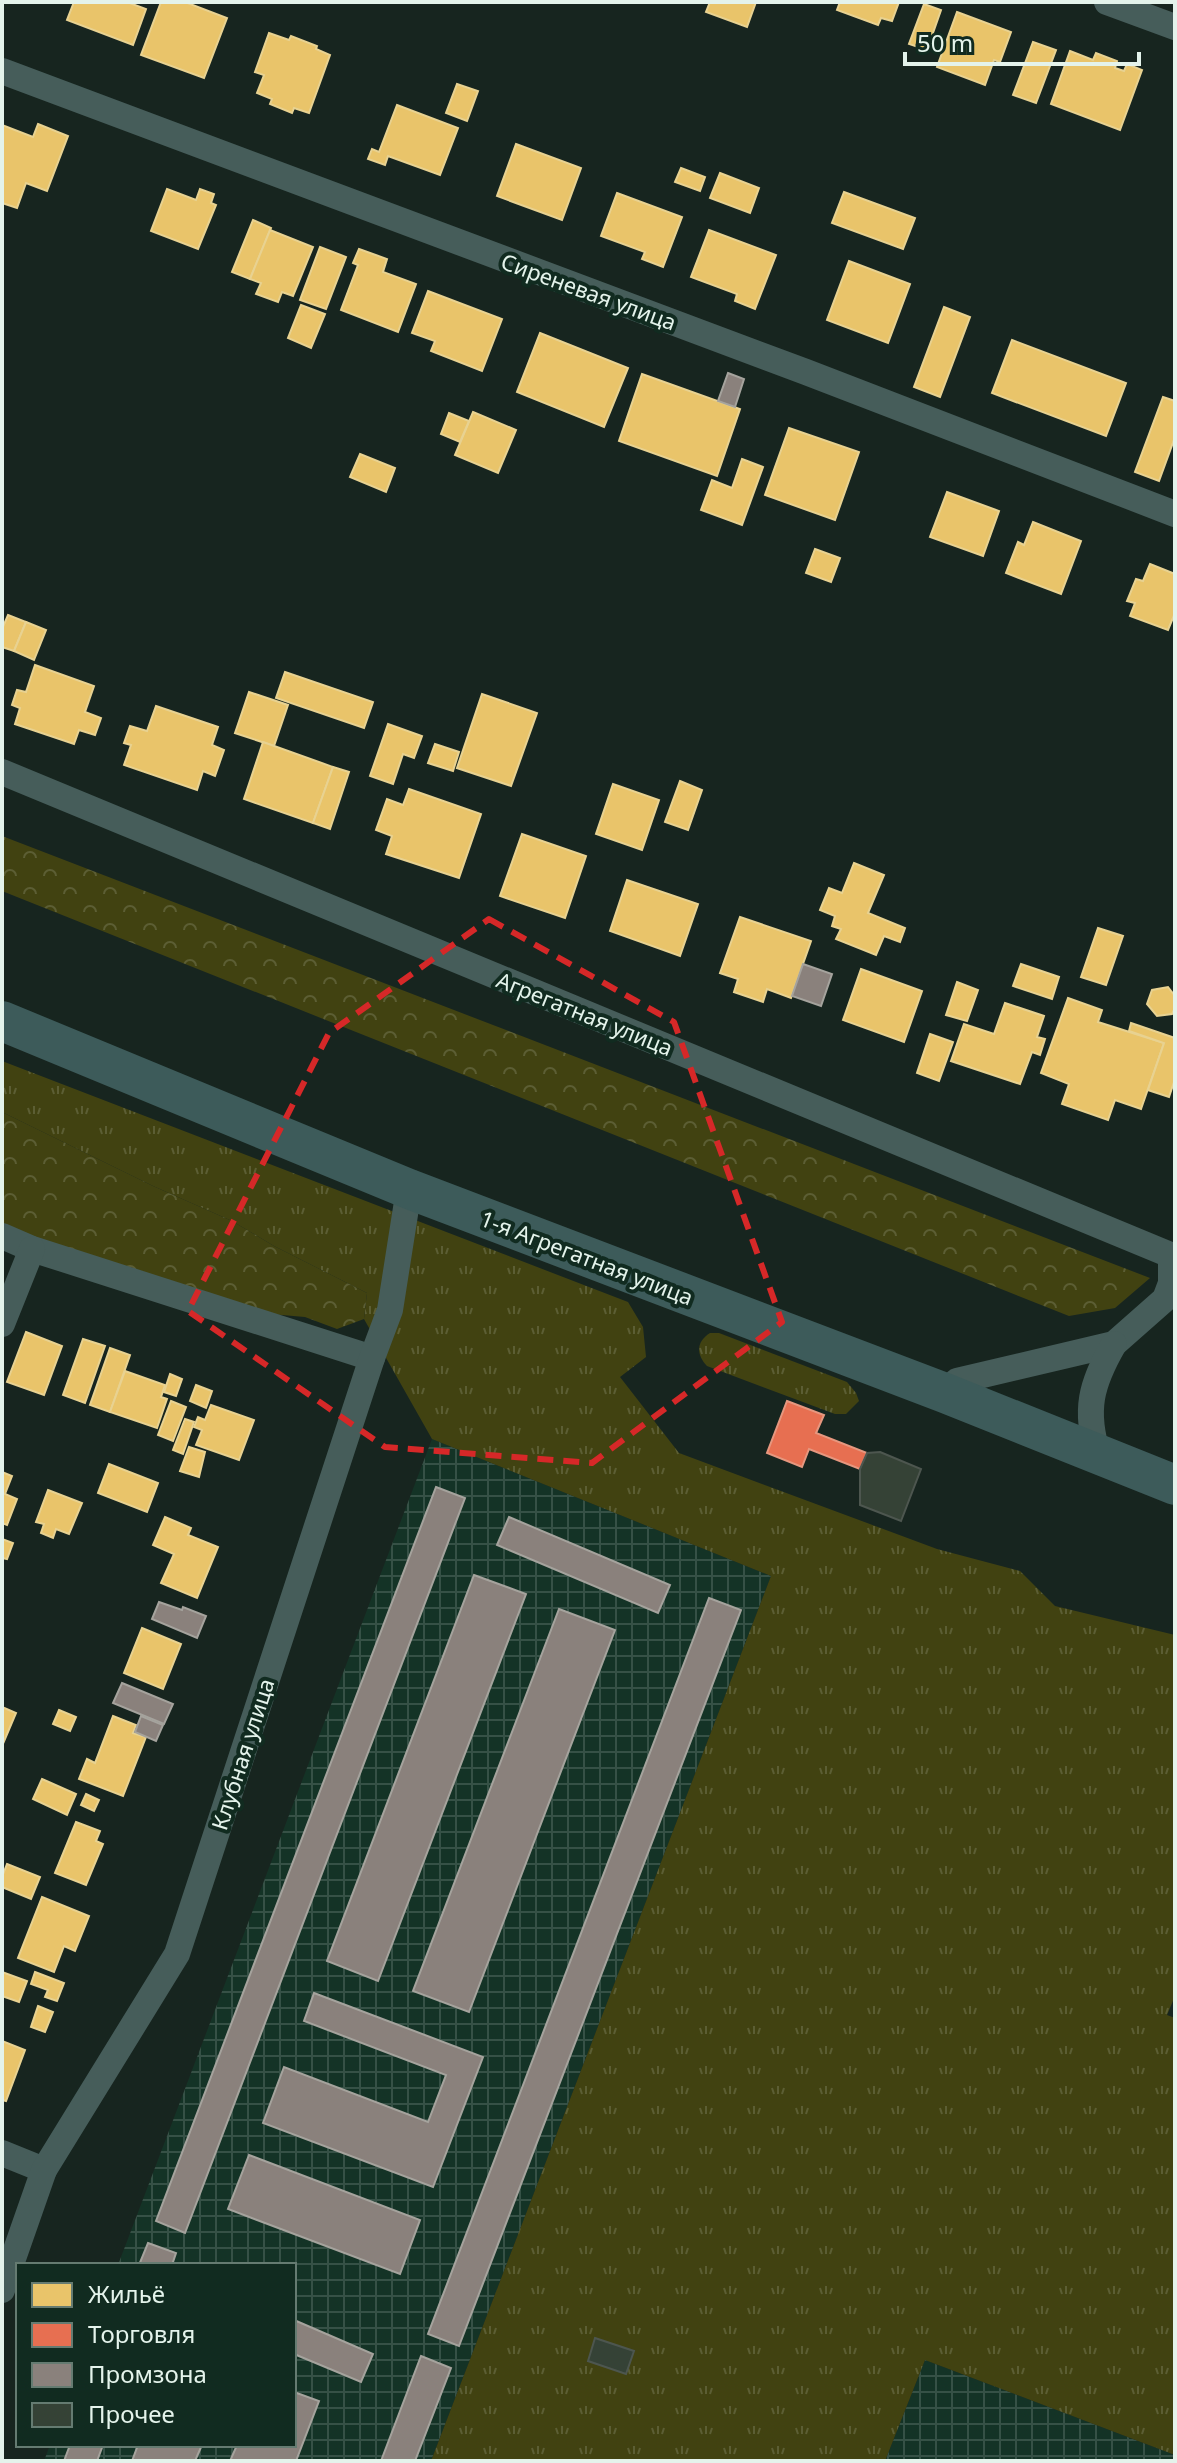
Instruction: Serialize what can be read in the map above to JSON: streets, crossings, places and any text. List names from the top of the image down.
{
  "streets": {
    "main road": ["1-я Агрегатная улица"],
    "street": ["Сиреневая улица", "Агрегатная улица", "Клубная улица"]
  },
  "crossings": [
    ["1-я Агрегатная улица", "Клубная улица"]
  ],
  "legend": [
    "Жильё",
    "Торговля",
    "Промзона",
    "Прочее"
  ],
  "scale_bar": "50 m"
}
